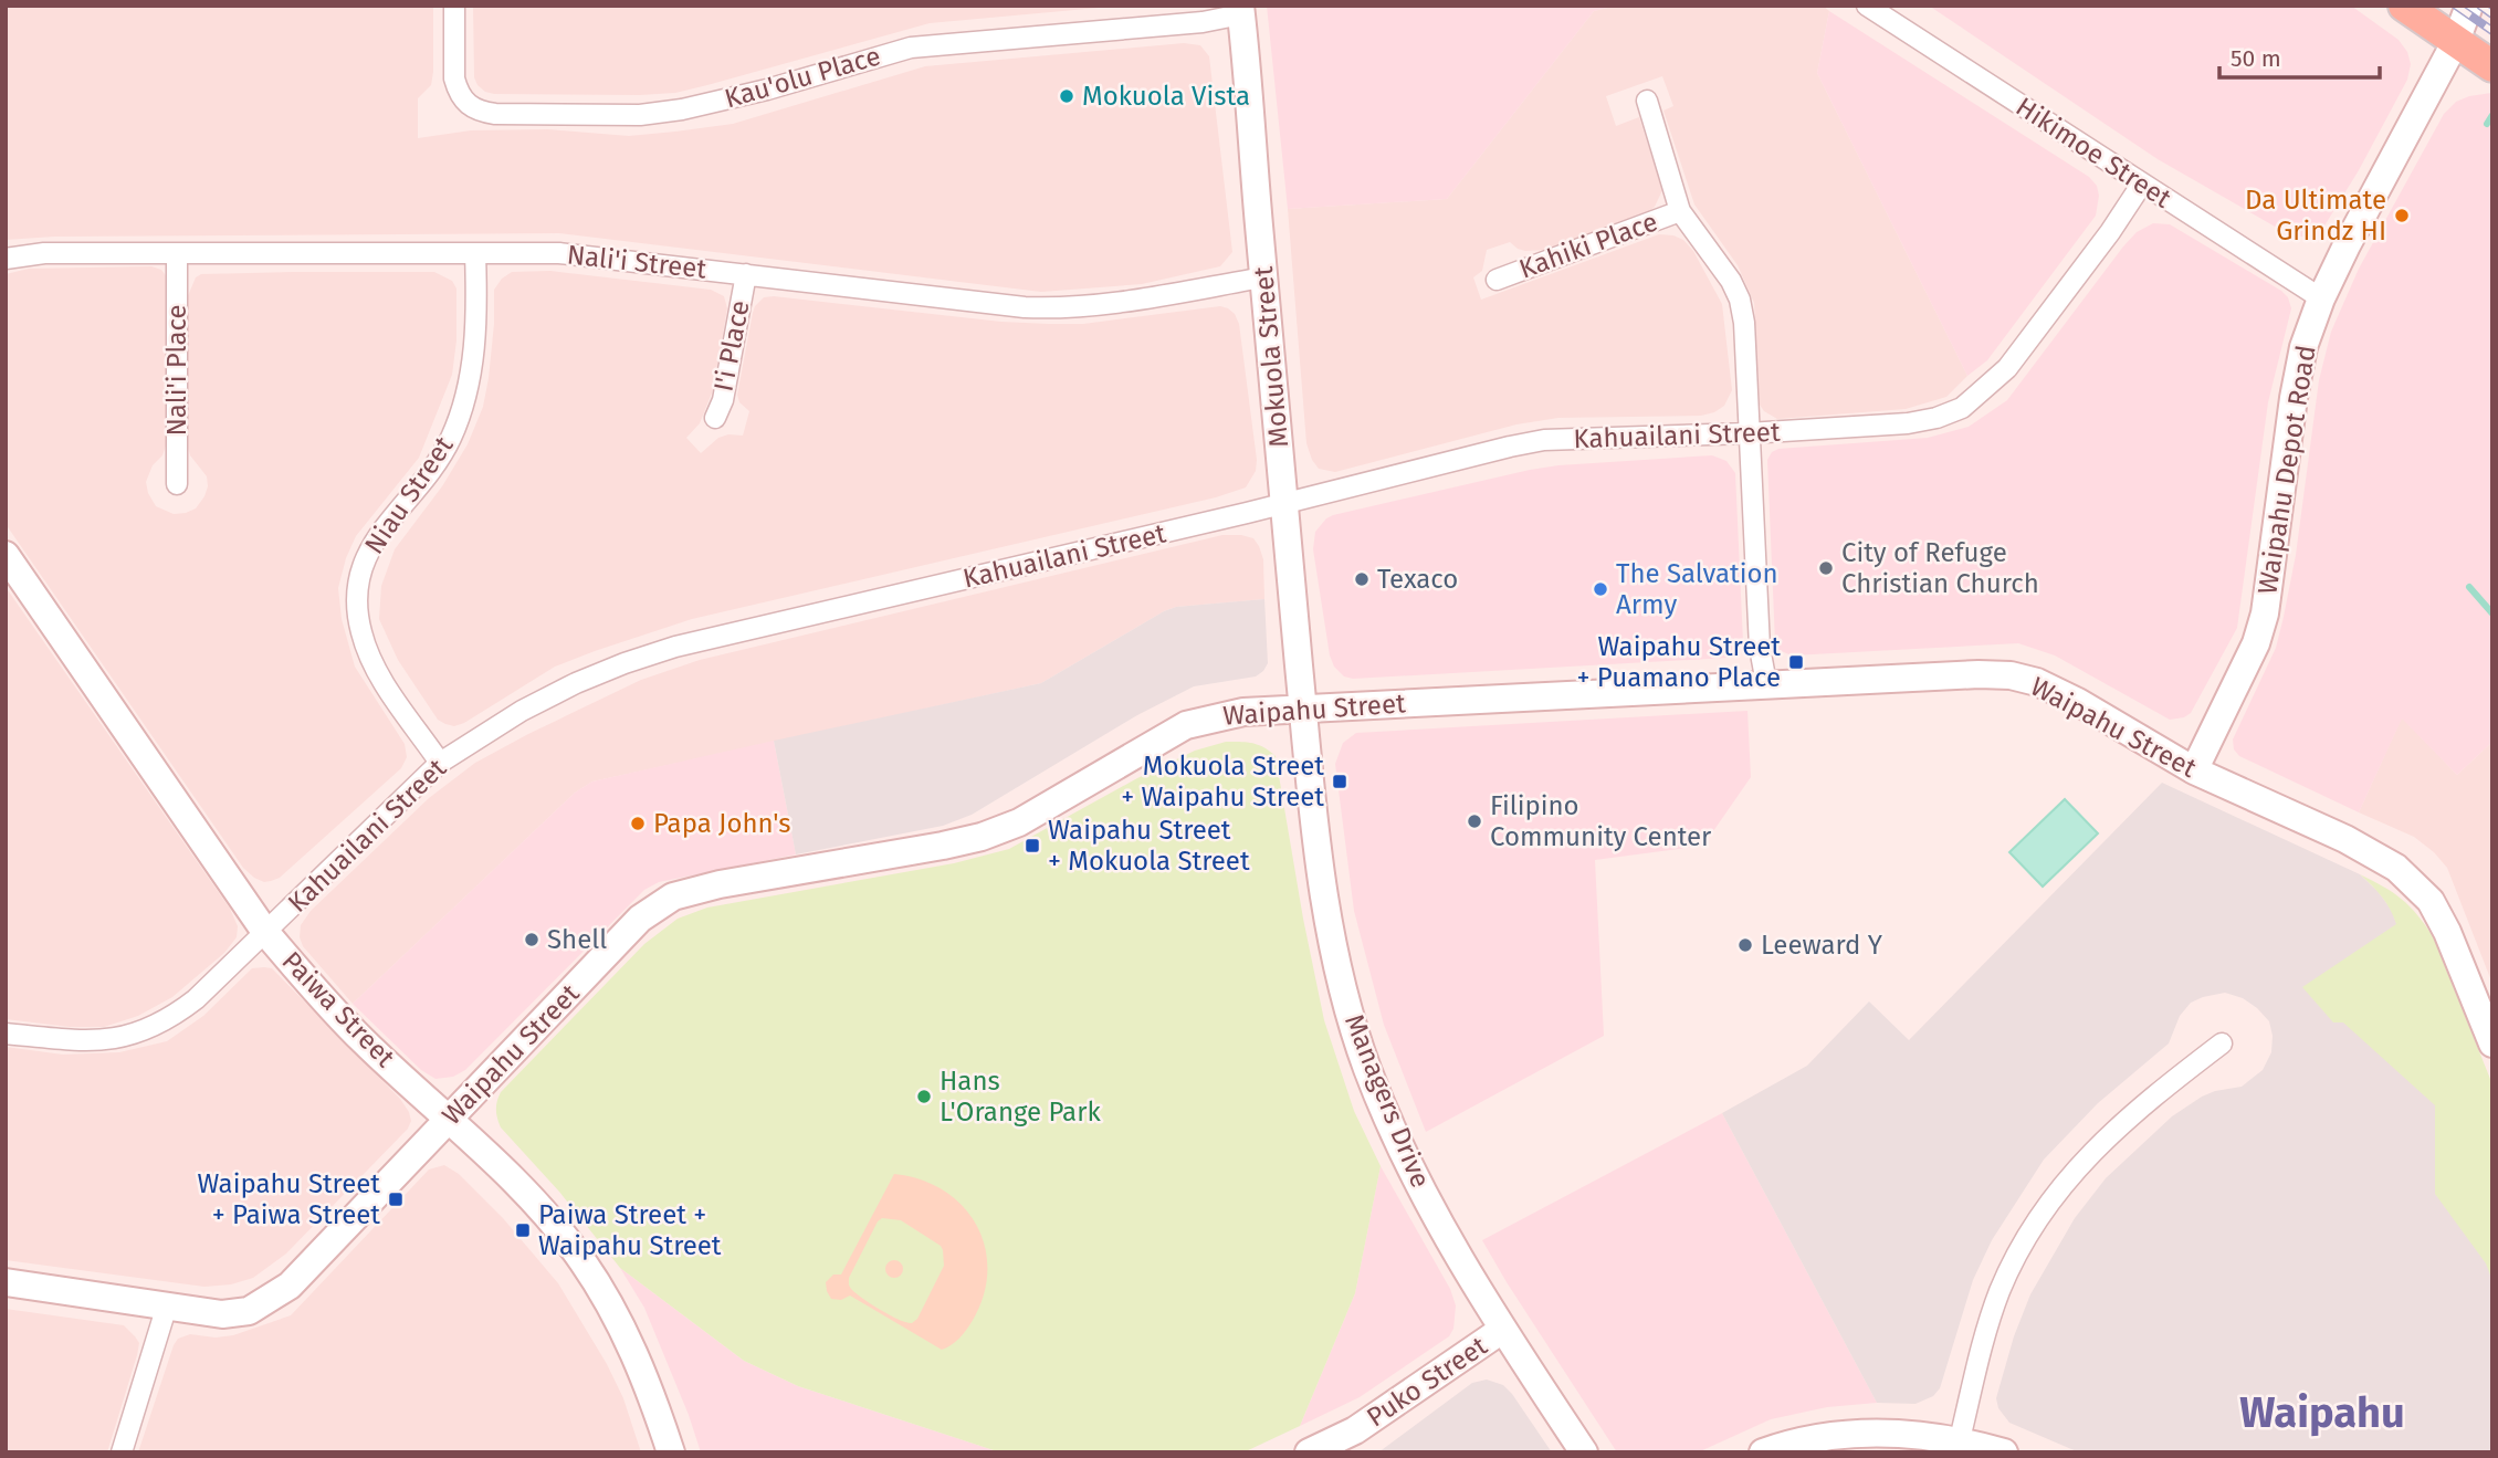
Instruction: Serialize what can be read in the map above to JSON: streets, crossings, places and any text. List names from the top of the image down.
{
  "streets": {
    "street": [
      "Kau'olu Place",
      "Hikimoe Street",
      "Kahiki Place",
      "Nali'i Street",
      "I'i Place",
      "Mokuola Street",
      "Nali'i Place",
      "Kahuailani Street",
      "Waipahu Depot Road",
      "Niau Street",
      "Waipahu Street",
      "Paiwa Street",
      "Managers Drive",
      "Puko Street"
    ]
  },
  "crossings": [
    ["Kau'olu Place", "Mokuola Street"],
    ["Hikimoe Street", "Kahuailani Street"],
    ["Hikimoe Street", "Waipahu Depot Road"],
    ["Nali'i Street", "I'i Place"],
    ["Nali'i Street", "Mokuola Street"],
    ["Nali'i Street", "Nali'i Place"],
    ["Nali'i Street", "Niau Street"],
    ["Mokuola Street", "Kahuailani Street"],
    ["Mokuola Street", "Waipahu Street"],
    ["Mokuola Street", "Managers Drive"],
    ["Kahuailani Street", "Niau Street"],
    ["Kahuailani Street", "Paiwa Street"],
    ["Waipahu Depot Road", "Waipahu Street"],
    ["Waipahu Street", "Paiwa Street"],
    ["Waipahu Street", "Managers Drive"],
    ["Managers Drive", "Puko Street"]
  ],
  "districts": ["Waipahu"],
  "places": {
    "other": [
      "Mokuola Vista",
      "Da Ultimate Grindz HI",
      "City of Refuge Christian Church",
      "Texaco",
      "The Salvation Army",
      "Filipino Community Center",
      "Papa John's",
      "Shell",
      "Leeward Y",
      "Hans L'Orange Park"
    ],
    "transit": [
      "Waipahu Street + Puamano Place",
      "Mokuola Street + Waipahu Street",
      "Waipahu Street + Mokuola Street",
      "Waipahu Street + Paiwa Street",
      "Paiwa Street + Waipahu Street"
    ]
  },
  "scale_bar": "50 m"
}
